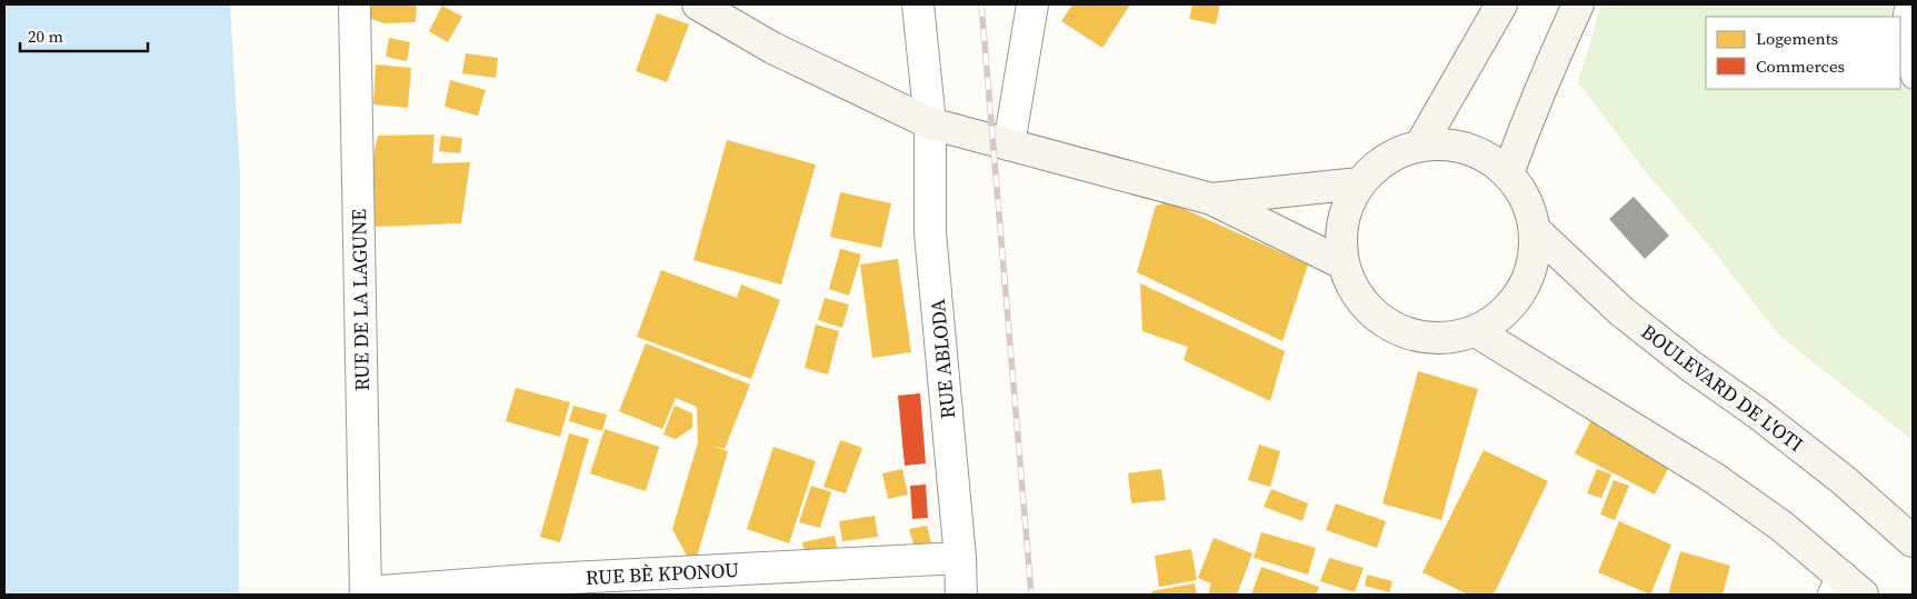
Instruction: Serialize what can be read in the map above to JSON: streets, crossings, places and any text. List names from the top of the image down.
{
  "streets": {
    "main road": ["BOULEVARD DE L'OTI"],
    "street": ["RUE DE LA LAGUNE", "RUE ABLODA", "RUE BÈ KPONOU"]
  },
  "crossings": [
    ["RUE DE LA LAGUNE", "RUE BÈ KPONOU"],
    ["RUE ABLODA", "RUE BÈ KPONOU"]
  ],
  "legend": ["Logements", "Commerces"],
  "scale_bar": "20 m"
}
